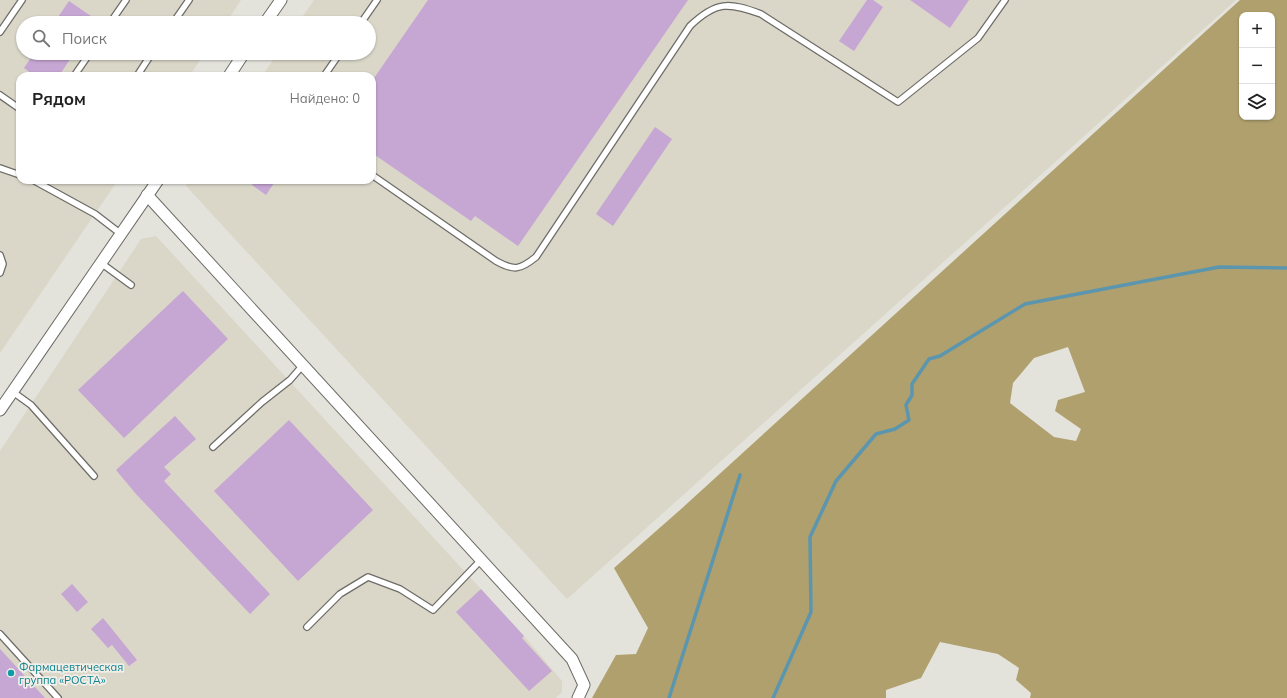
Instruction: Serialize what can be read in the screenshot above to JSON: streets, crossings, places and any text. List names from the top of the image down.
{
  "places": ["Фармацевтическая группа «РОСТА»"],
  "page": {
    "map_buttons": ["+", "−"],
    "search": "Поиск",
    "heading": ["Рядом", "Найдено: 0"]
  }
}
